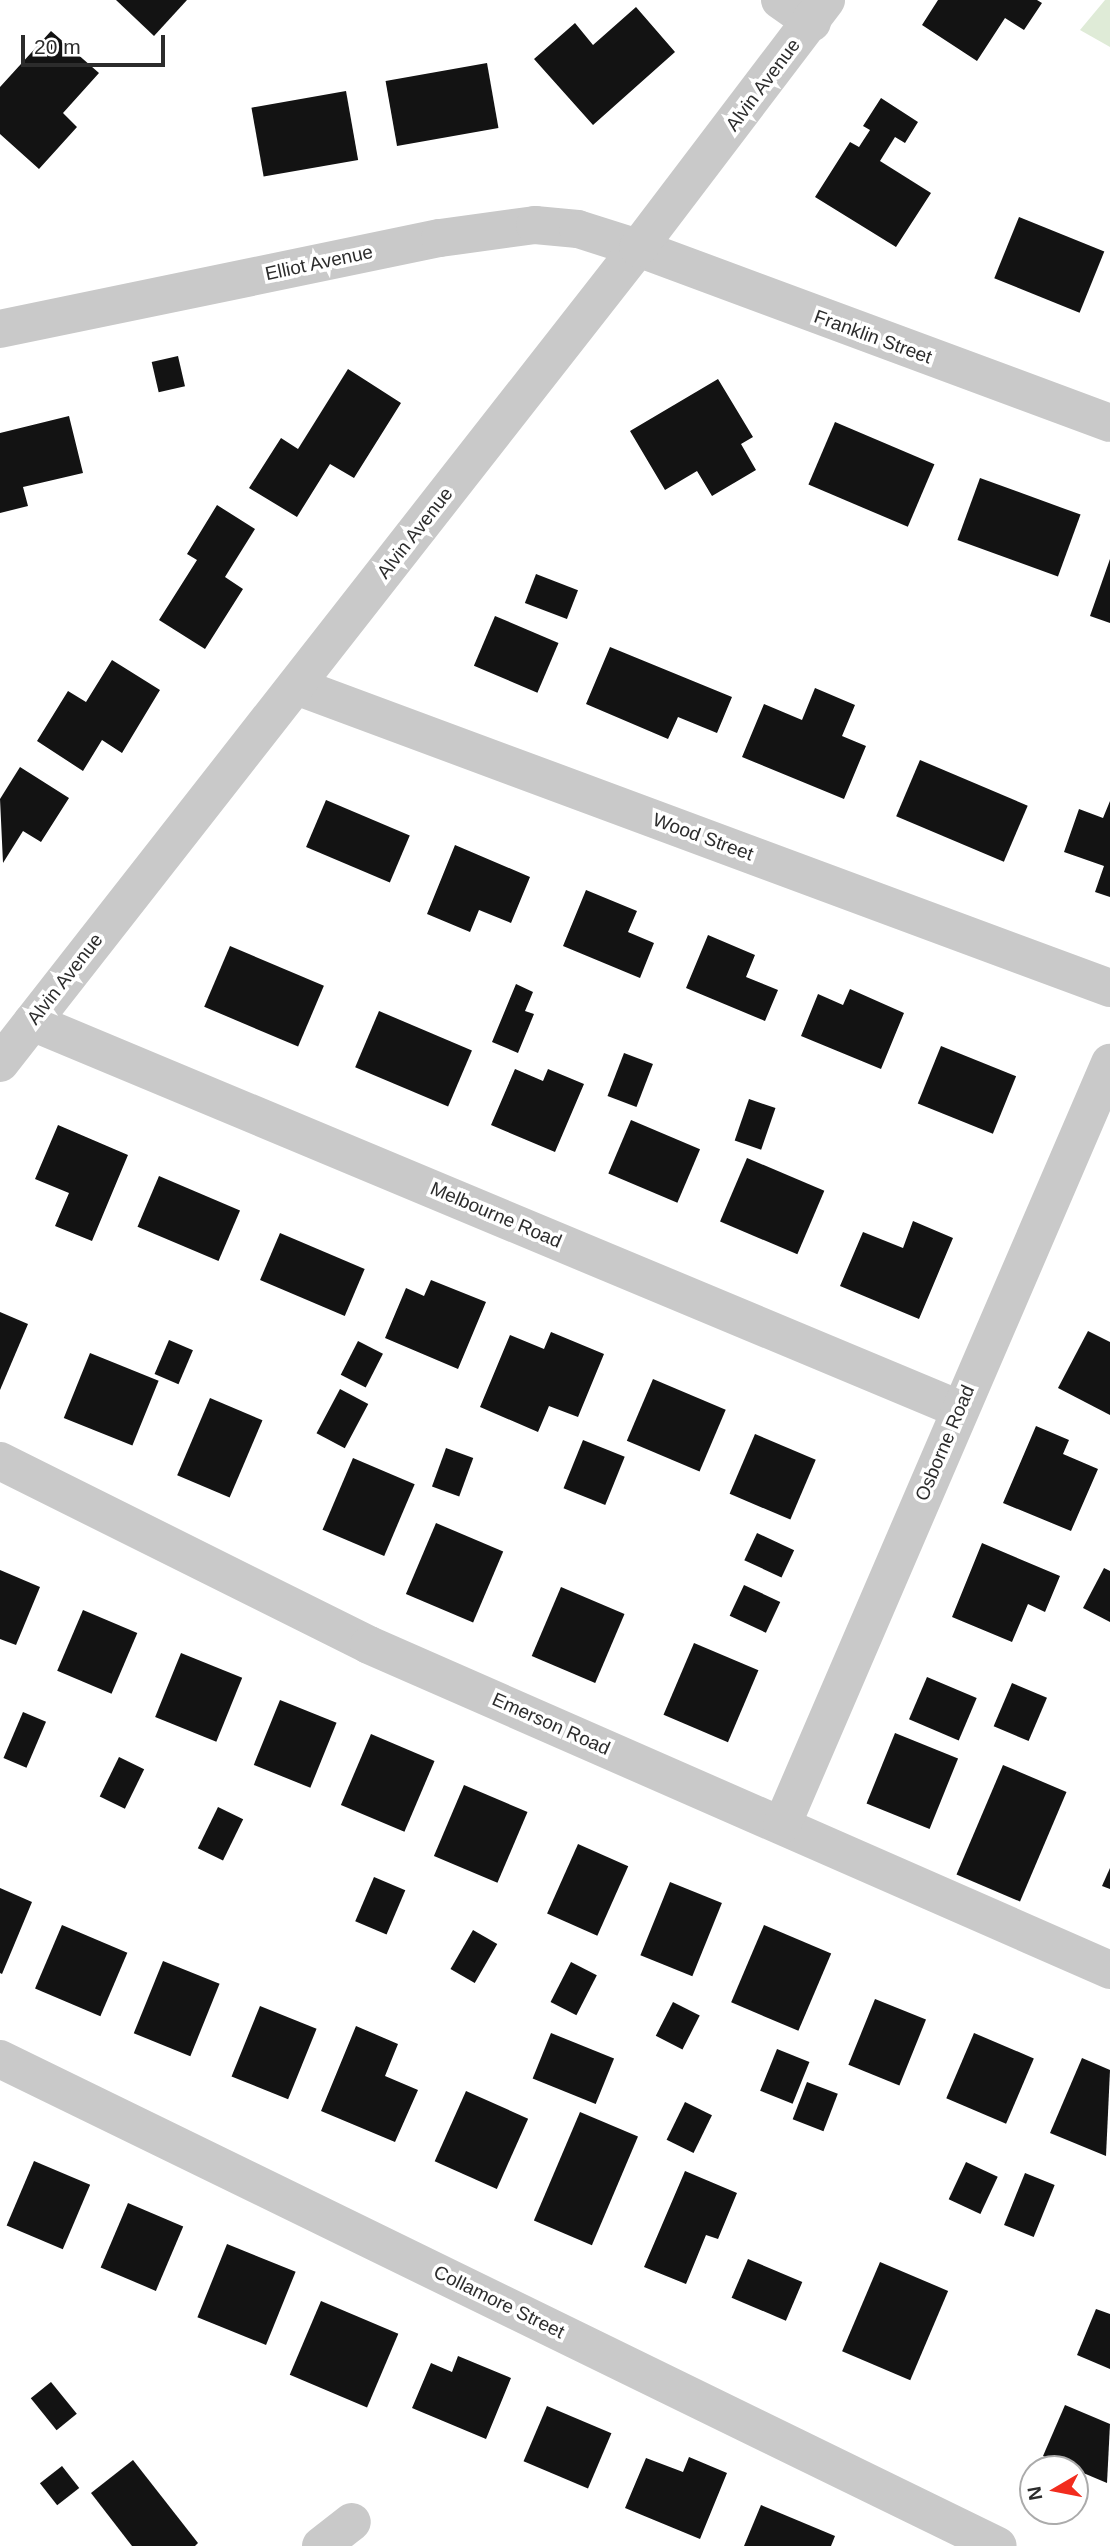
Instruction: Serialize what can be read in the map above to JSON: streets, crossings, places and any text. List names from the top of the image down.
{
  "streets": {
    "street": [
      "Alvin Avenue",
      "Elliot Avenue",
      "Franklin Street",
      "Wood Street",
      "Melbourne Road",
      "Osborne Road",
      "Emerson Road",
      "Collamore Street"
    ]
  },
  "crossings": [
    ["Alvin Avenue", "Elliot Avenue"],
    ["Alvin Avenue", "Franklin Street"],
    ["Alvin Avenue", "Wood Street"],
    ["Alvin Avenue", "Melbourne Road"],
    ["Elliot Avenue", "Franklin Street"],
    ["Melbourne Road", "Osborne Road"],
    ["Osborne Road", "Emerson Road"]
  ],
  "scale_bar": "20 m",
  "north": "left"
}
